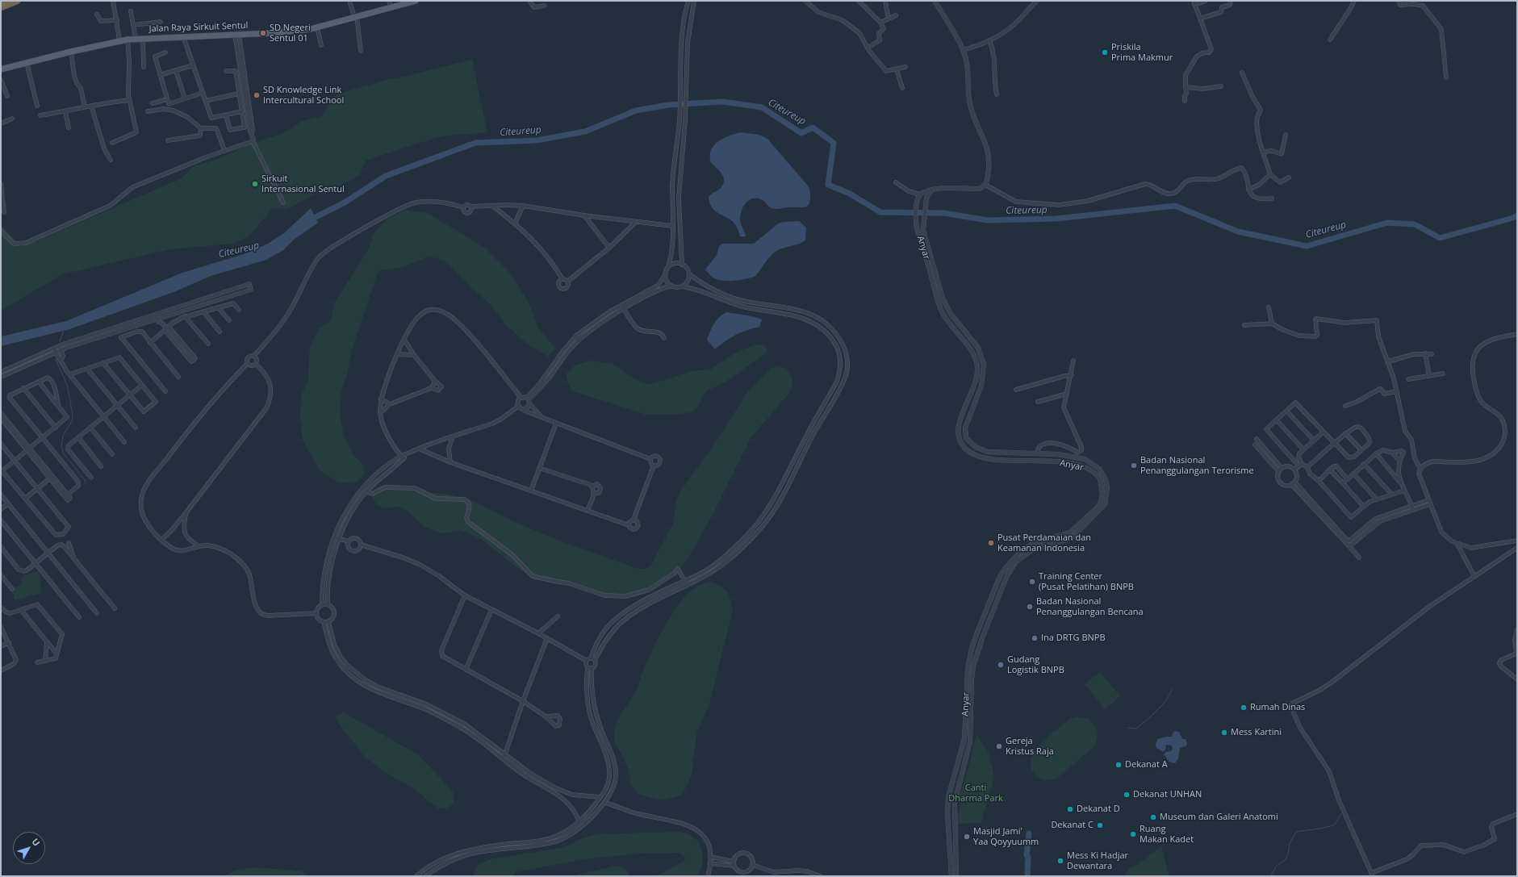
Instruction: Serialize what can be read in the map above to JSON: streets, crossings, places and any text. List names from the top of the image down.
{
  "streets": {
    "main road": ["Jalan Raya Sirkuit Sentul"],
    "street": ["Anyar"]
  },
  "water": ["Citeureup"],
  "parks": ["Canti Dharma Park"],
  "places": [
    "SD Negeri Sentul 01",
    "Priskila Prima Makmur",
    "SD Knowledge Link Intercultural School",
    "Sirkuit Internasional Sentul",
    "Badan Nasional Penanggulangan Terorisme",
    "Pusat Perdamaian dan Keamanan Indonesia",
    "Training Center (Pusat Pelatihan) BNPB",
    "Badan Nasional Penanggulangan Bencana",
    "Ina DRTG BNPB",
    "Gudang Logistik BNPB",
    "Rumah Dinas",
    "Mess Kartini",
    "Gereja Kristus Raja",
    "Dekanat A",
    "Dekanat UNHAN",
    "Dekanat D",
    "Museum dan Galeri Anatomi",
    "Dekanat C",
    "Ruang Makan Kadet",
    "Masjid Jami' Yaa Qoyyuumm",
    "Mess Ki Hadjar Dewantara"
  ],
  "north": "top right"
}
